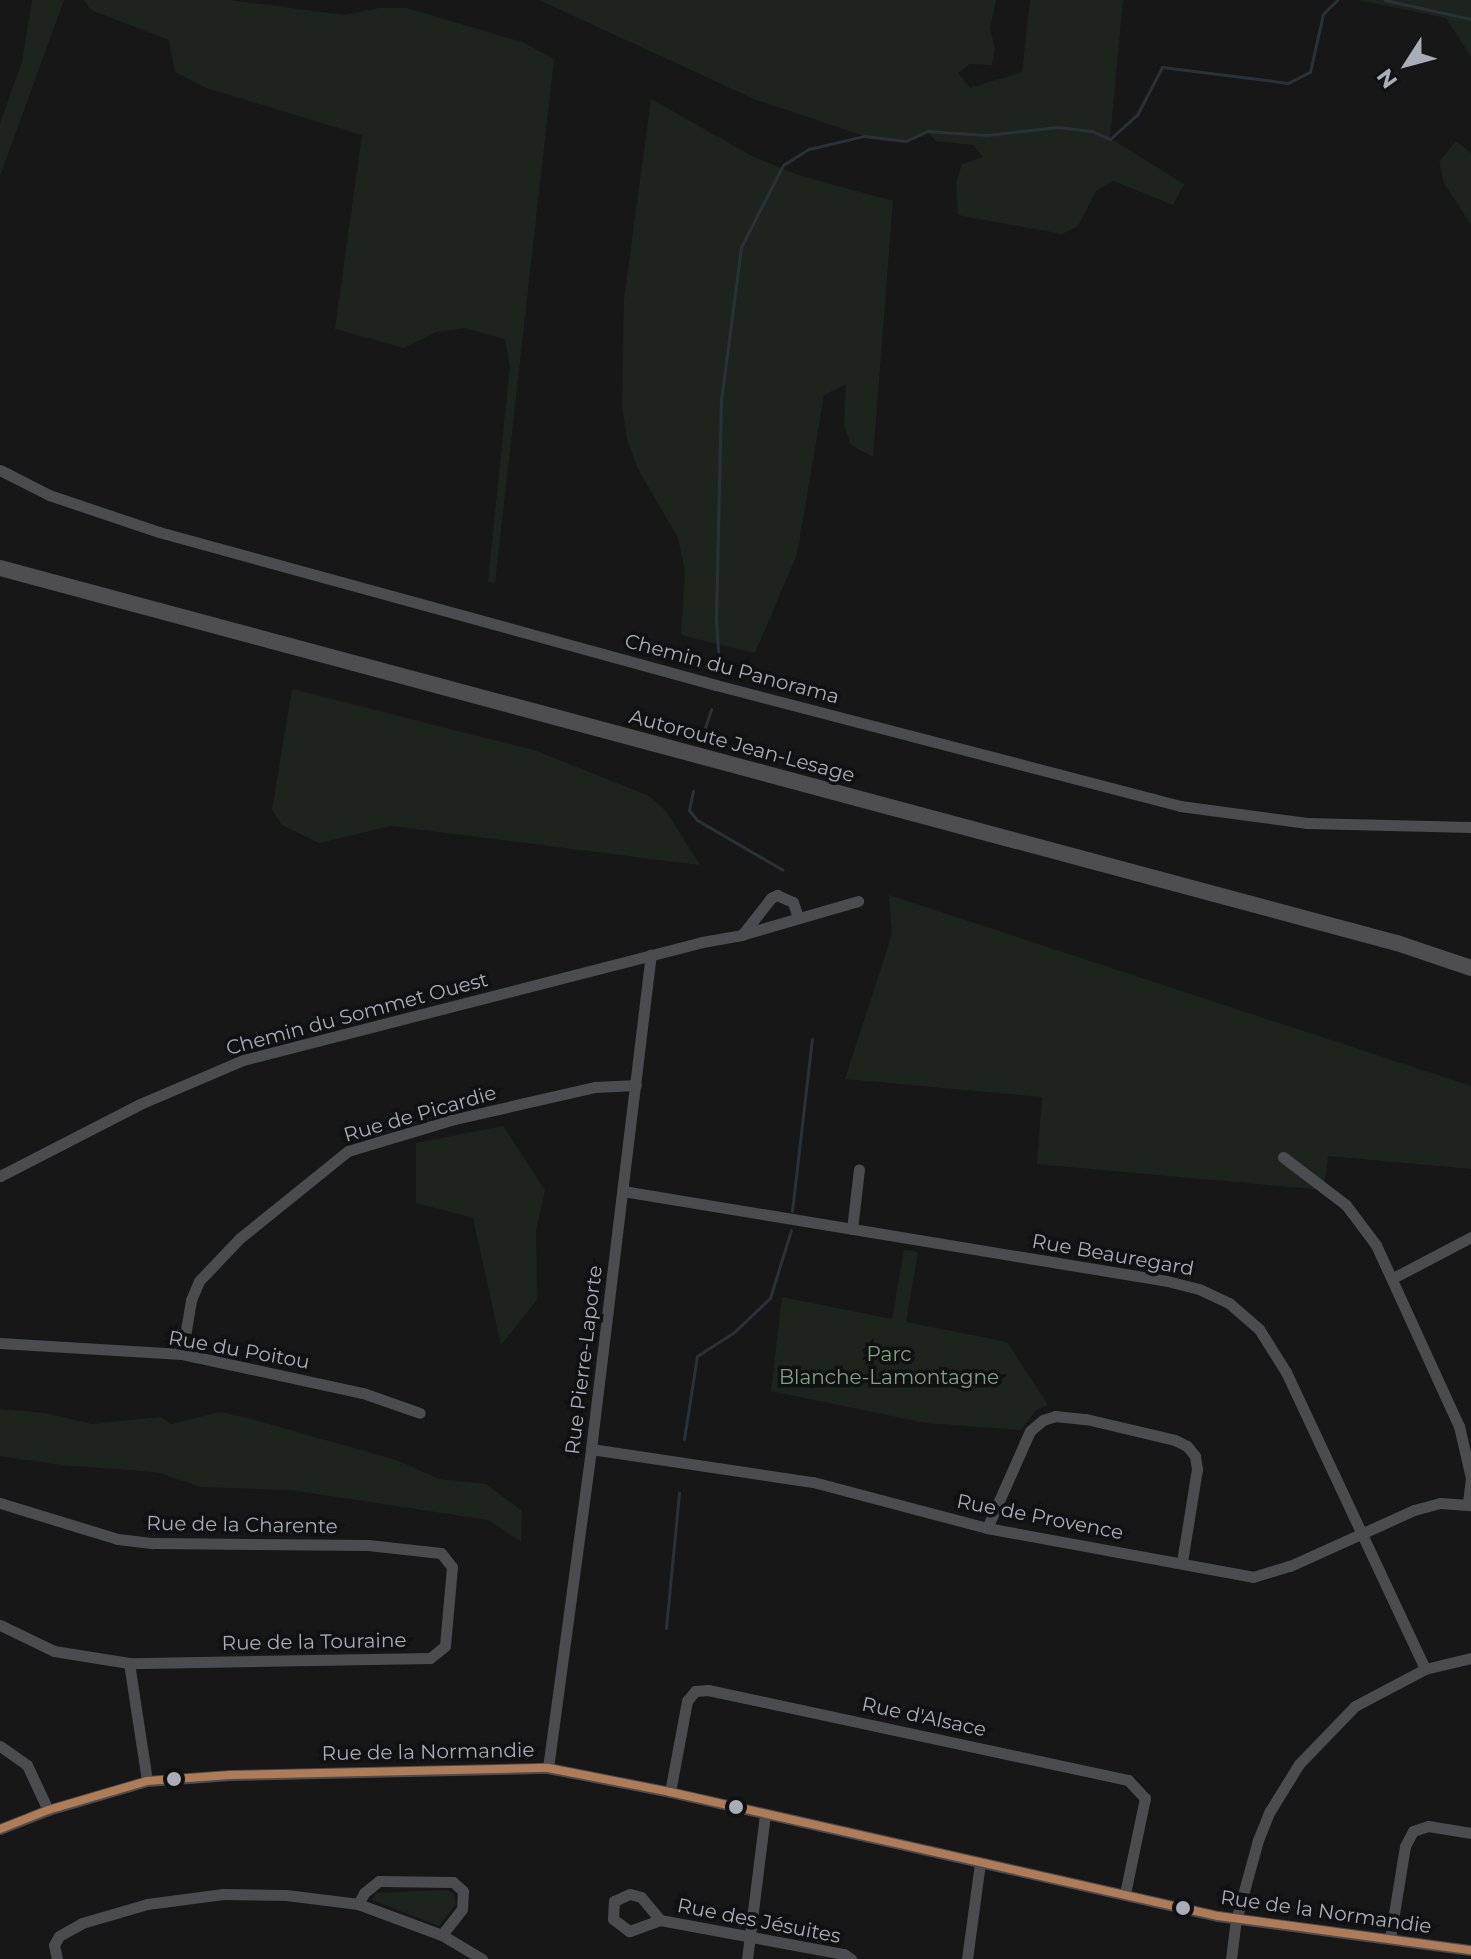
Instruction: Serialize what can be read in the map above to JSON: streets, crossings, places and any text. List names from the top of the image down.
{
  "streets": {
    "highway": ["Autoroute Jean-Lesage"],
    "street": [
      "Chemin du Panorama",
      "Chemin du Sommet Ouest",
      "Rue de Picardie",
      "Rue Beauregard",
      "Rue du Poitou",
      "Rue Pierre-Laporte",
      "Rue de Provence",
      "Rue de la Charente",
      "Rue de la Touraine",
      "Rue d'Alsace",
      "Rue de la Normandie",
      "Rue des Jésuites"
    ]
  },
  "crossings": [
    ["Chemin du Sommet Ouest", "Rue Pierre-Laporte"],
    ["Rue de Picardie", "Rue du Poitou"],
    ["Rue de Picardie", "Rue Pierre-Laporte"],
    ["Rue Beauregard", "Rue Pierre-Laporte"],
    ["Rue Beauregard", "Rue de Provence"],
    ["Rue Pierre-Laporte", "Rue de Provence"],
    ["Rue Pierre-Laporte", "Rue de la Normandie"],
    ["Rue de la Charente", "Rue de la Touraine"],
    ["Rue d'Alsace", "Rue de la Normandie"]
  ],
  "parks": ["Parc Blanche-Lamontagne"],
  "north": "bottom left"
}
